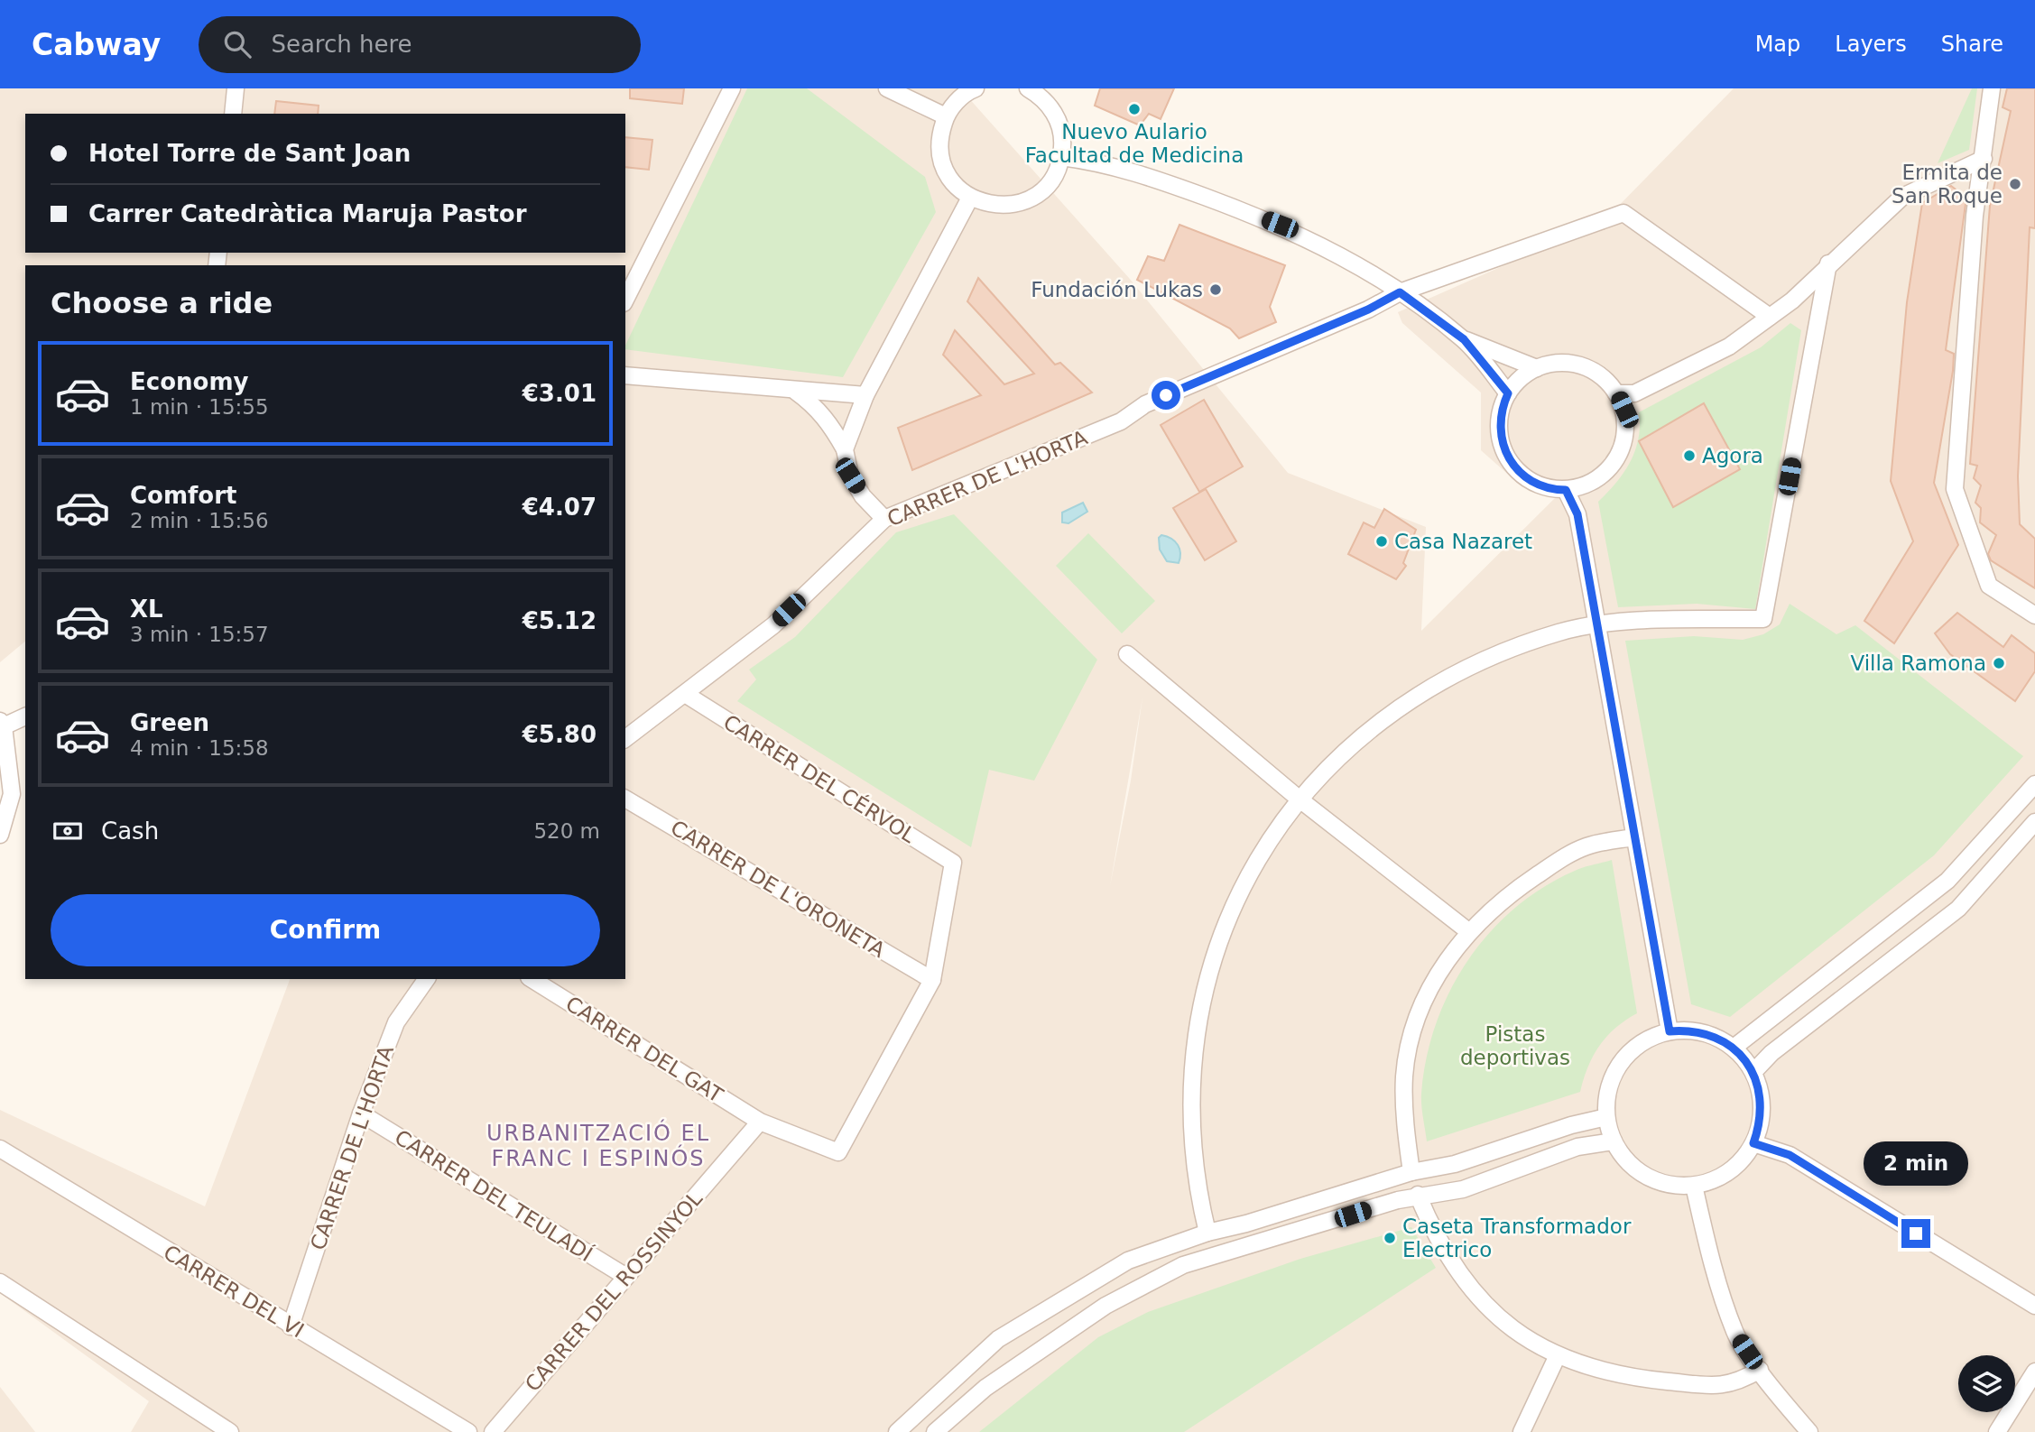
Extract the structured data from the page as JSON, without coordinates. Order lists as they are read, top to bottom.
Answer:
{
  "streets": {
    "street": [
      "CARRER DE L'HORTA",
      "CARRER DEL CÉRVOL",
      "CARRER DE L'ORONETA",
      "CARRER DEL GAT",
      "CARRER DEL TEULADÍ",
      "CARRER DEL VI",
      "CARRER DEL ROSSINYOL"
    ]
  },
  "crossings": [
    ["CARRER DE L'HORTA", "CARRER DEL CÉRVOL"],
    ["CARRER DE L'HORTA", "CARRER DEL TEULADÍ"],
    ["CARRER DE L'HORTA", "CARRER DEL VI"],
    ["CARRER DEL CÉRVOL", "CARRER DE L'ORONETA"],
    ["CARRER DEL CÉRVOL", "CARRER DEL GAT"],
    ["CARRER DE L'ORONETA", "CARRER DEL GAT"],
    ["CARRER DEL GAT", "CARRER DEL ROSSINYOL"],
    ["CARRER DEL TEULADÍ", "CARRER DEL ROSSINYOL"]
  ],
  "districts": ["URBANITZACIÓ EL FRANC I ESPINÓS"],
  "parks": ["Pistas deportivas"],
  "places": [
    "Nuevo Aulario Facultad de Medicina",
    "Ermita de San Roque",
    "Fundación Lukas",
    "Agora",
    "Casa Nazaret",
    "Villa Ramona",
    "Caseta Transformador Electrico"
  ],
  "page": {
    "header": "Cabway",
    "search": "Search here",
    "nav": ["Map", "Layers", "Share"],
    "banner": ["Hotel Torre de Sant Joan", "Carrer Catedràtica Maruja Pastor"],
    "heading": "Choose a ride",
    "list": [
      {
        "name": "Economy",
        "note": "1 min · 15:55",
        "value": "€3.01"
      },
      {
        "name": "Comfort",
        "note": "2 min · 15:56",
        "value": "€4.07"
      },
      {
        "name": "XL",
        "note": "3 min · 15:57",
        "value": "€5.12"
      },
      {
        "name": "Green",
        "note": "4 min · 15:58",
        "value": "€5.80"
      }
    ],
    "pay": ["Cash", "520 m"],
    "buttons": "Confirm",
    "bubble": "2 min"
  }
}
